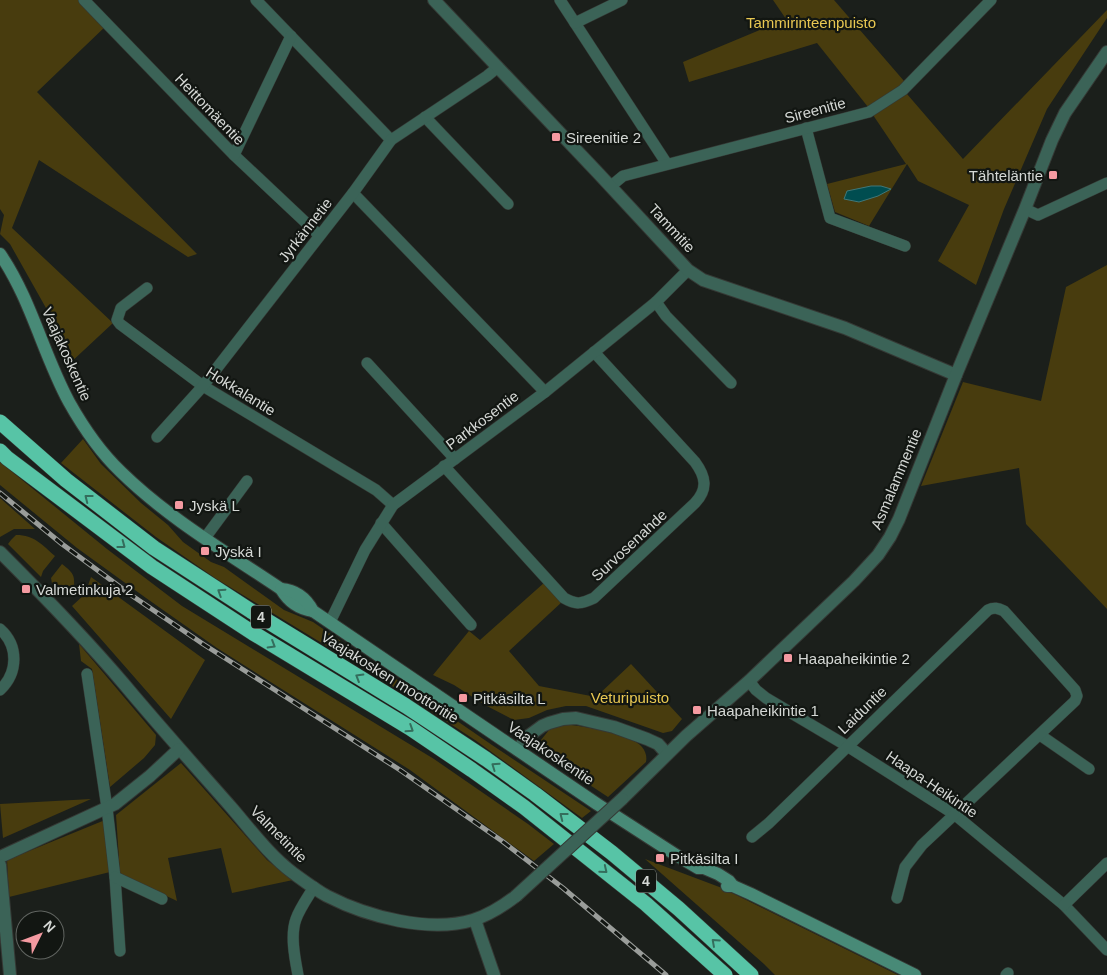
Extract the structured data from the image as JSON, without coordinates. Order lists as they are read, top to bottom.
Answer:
{
  "streets": {
    "highway": ["4", "Vaajakosken moottoritie"],
    "main road": ["Vaajakoskentie"],
    "street": [
      "Heittomäentie",
      "Sireenitie",
      "Tammitie",
      "Jyrkännetie",
      "Hokkalantie",
      "Parkkosentie",
      "Asmalammentie",
      "Survosenahde",
      "Laiduntie",
      "Haapa-Heikintie",
      "Valmetintie"
    ]
  },
  "crossings": [
    ["Heittomäentie", "Jyrkännetie"],
    ["Sireenitie", "Tammitie"],
    ["Tammitie", "Jyrkännetie"],
    ["Tammitie", "Parkkosentie"],
    ["Tammitie", "Asmalammentie"],
    ["Jyrkännetie", "Hokkalantie"],
    ["Vaajakoskentie", "Parkkosentie"],
    ["Hokkalantie", "Parkkosentie"],
    ["Parkkosentie", "Survosenahde"],
    ["Asmalammentie", "Haapa-Heikintie"],
    ["Asmalammentie", "Valmetintie"],
    ["Laiduntie", "Haapa-Heikintie"]
  ],
  "parks": ["Tammirinteenpuisto", "Veturipuisto"],
  "places": {
    "transit": [
      "Sireenitie 2",
      "Tähteläntie",
      "Jyskä L",
      "Jyskä I",
      "Valmetinkuja 2",
      "Haapaheikintie 2",
      "Pitkäsilta L",
      "Haapaheikintie 1",
      "Pitkäsilta I"
    ]
  },
  "north": "top right"
}
